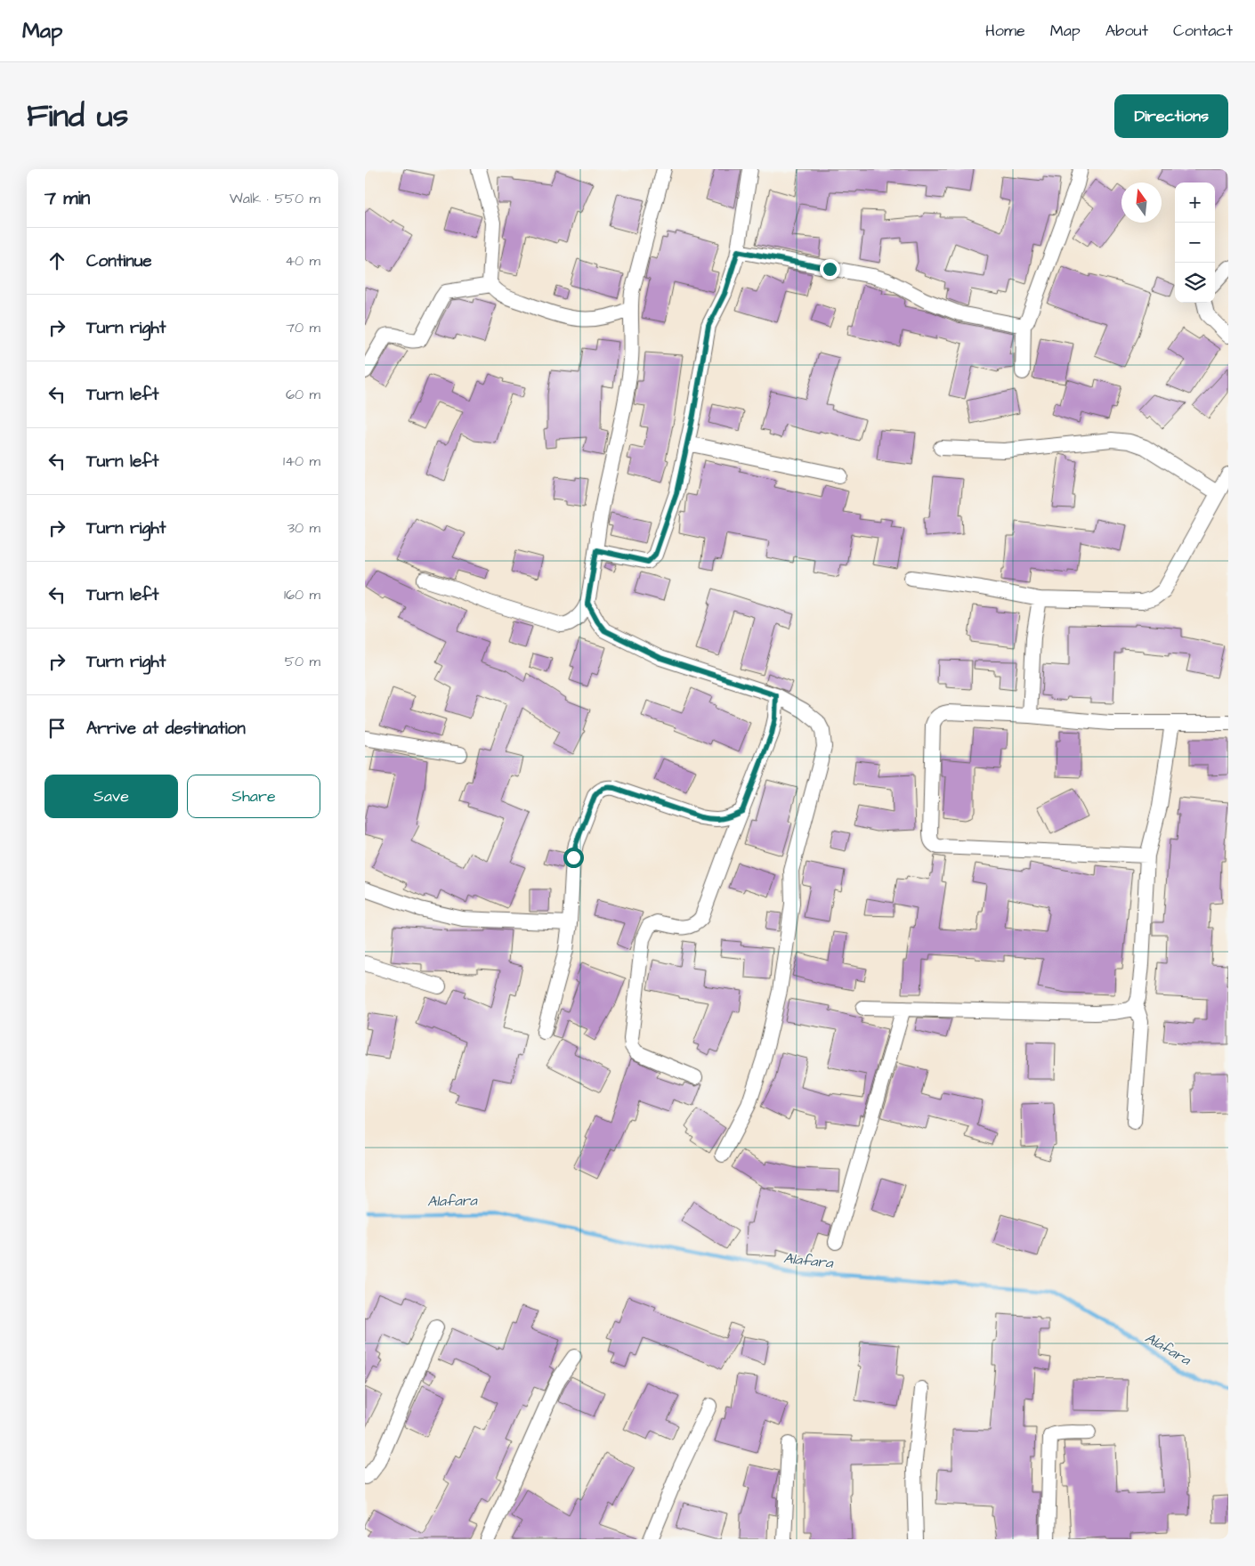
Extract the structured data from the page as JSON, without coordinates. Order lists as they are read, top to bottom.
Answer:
{
  "water": ["Alafara"],
  "north": "top",
  "page": {
    "header": "Map",
    "nav": [
      "Home",
      "Map",
      "About",
      "Contact"
    ],
    "title": "Find us",
    "buttons": [
      "Directions",
      ["Save", "Share"]
    ],
    "heading": ["7 min", "Walk · 550 m"],
    "map_buttons": ["+", "−"],
    "list": [
      ["Continue", "40 m"],
      ["Turn right", "70 m"],
      ["Turn left", "60 m"],
      ["Turn left", "140 m"],
      ["Turn right", "30 m"],
      ["Turn left", "160 m"],
      ["Turn right", "50 m"],
      "Arrive at destination"
    ]
  }
}
